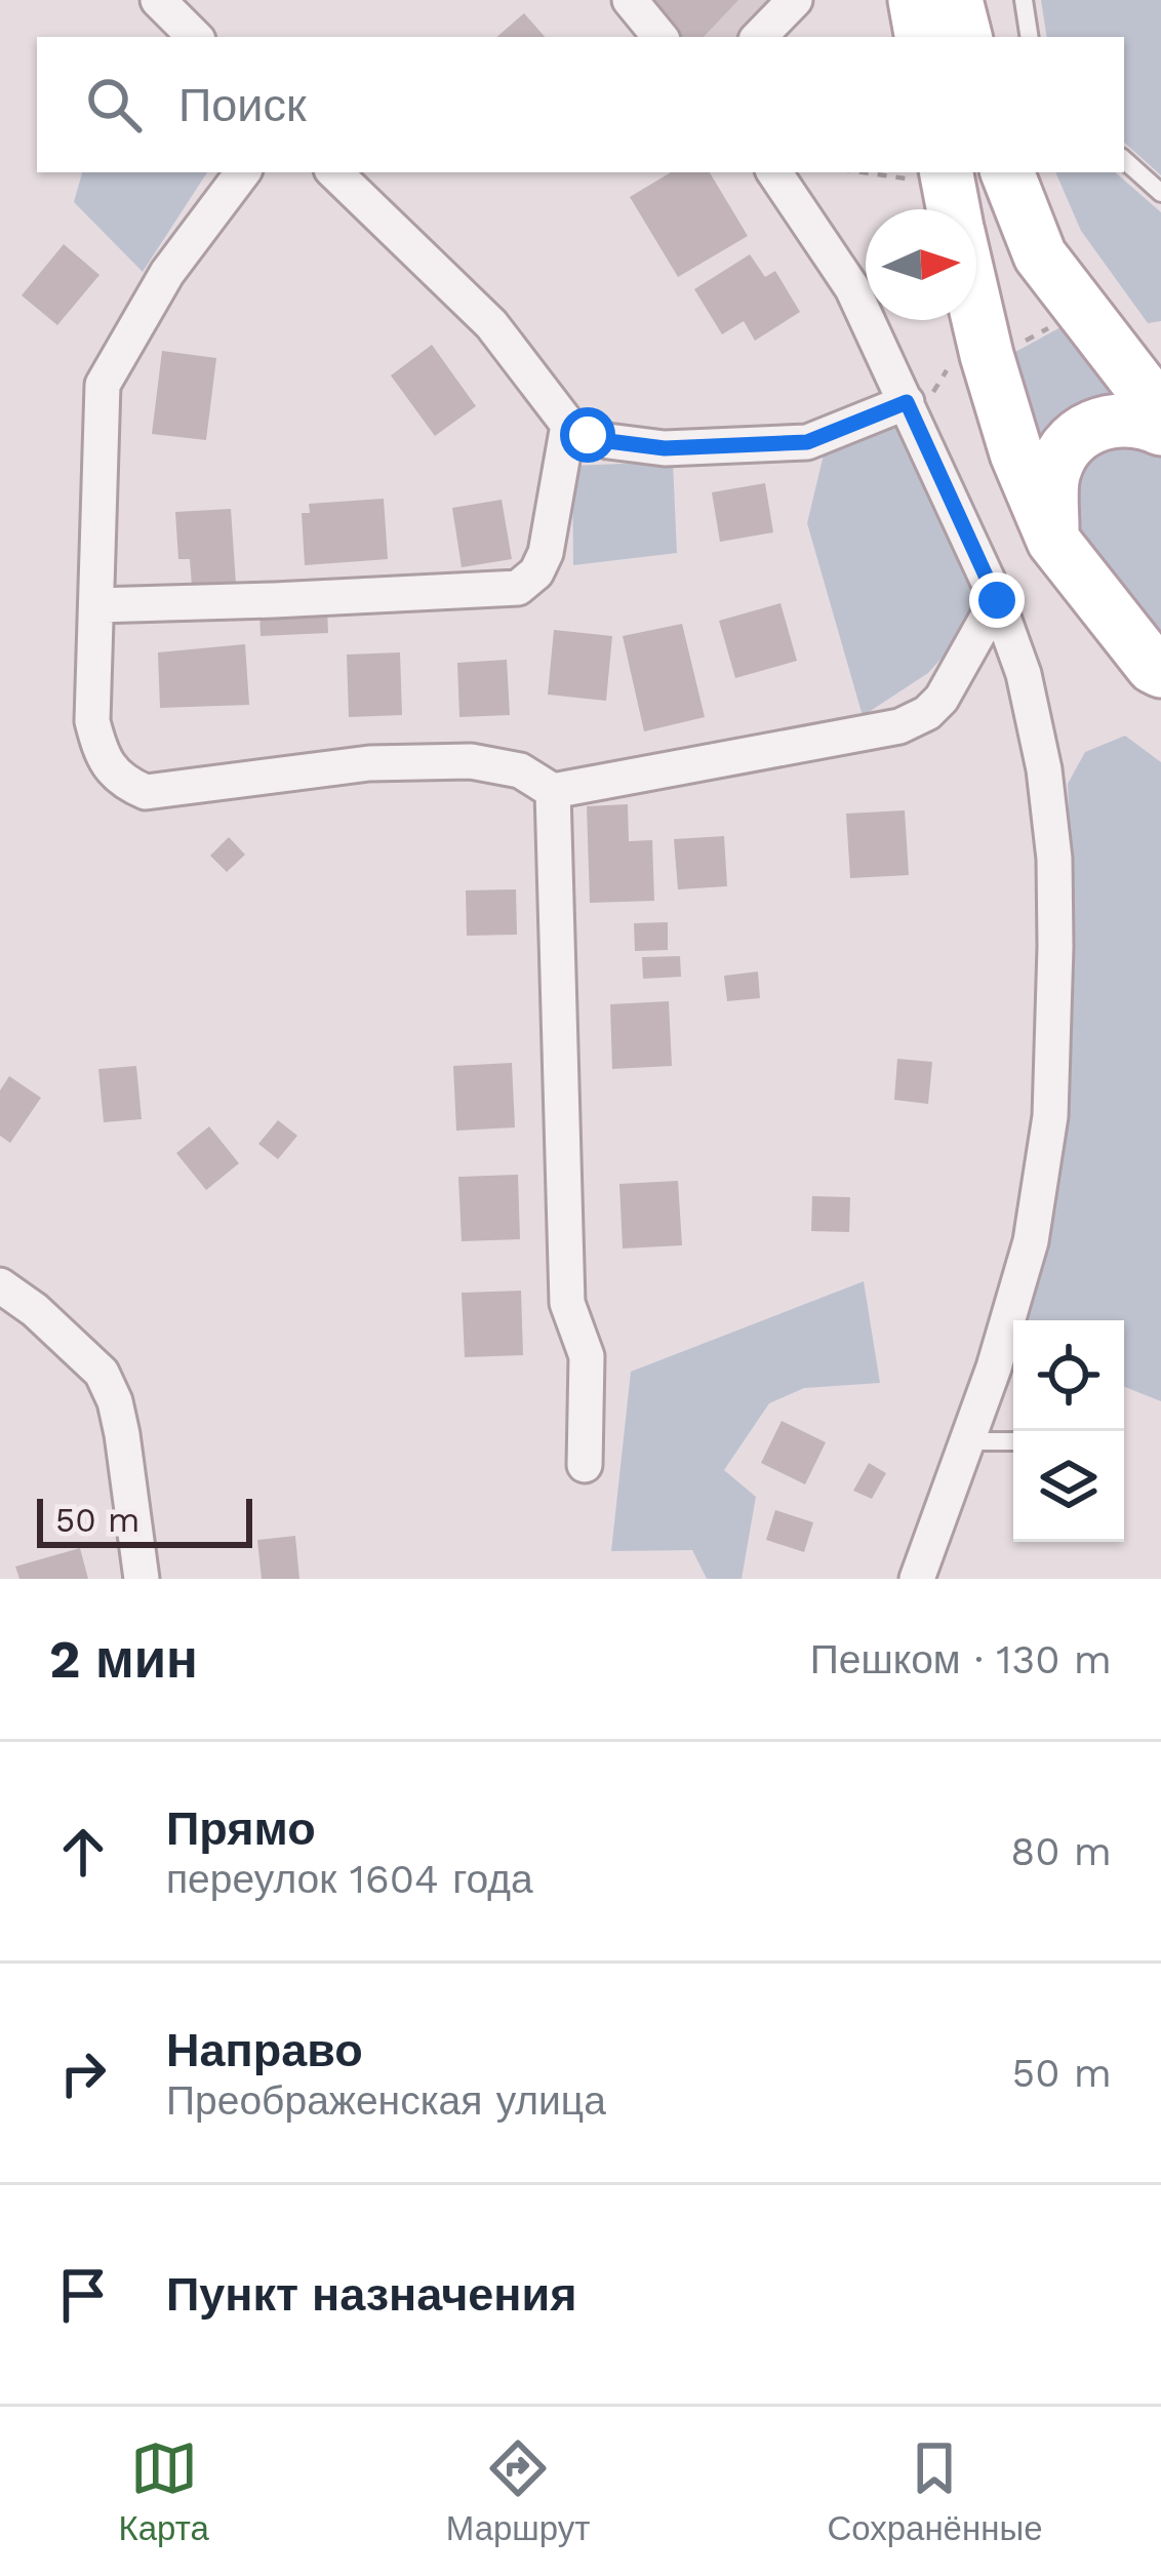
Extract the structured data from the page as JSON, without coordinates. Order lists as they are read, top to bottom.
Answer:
{
  "scale_bar": "50 m",
  "north": "right",
  "page": {
    "search": "Поиск",
    "scale": "50 m",
    "heading": ["2 мин", "Пешком · 130 m"],
    "list": [
      ["Прямо", "переулок 1604 года", "80 m"],
      ["Направо", "Преображенская улица", "50 m"],
      "Пункт назначения"
    ],
    "nav": ["Карта", "Маршрут", "Сохранённые"]
  }
}
